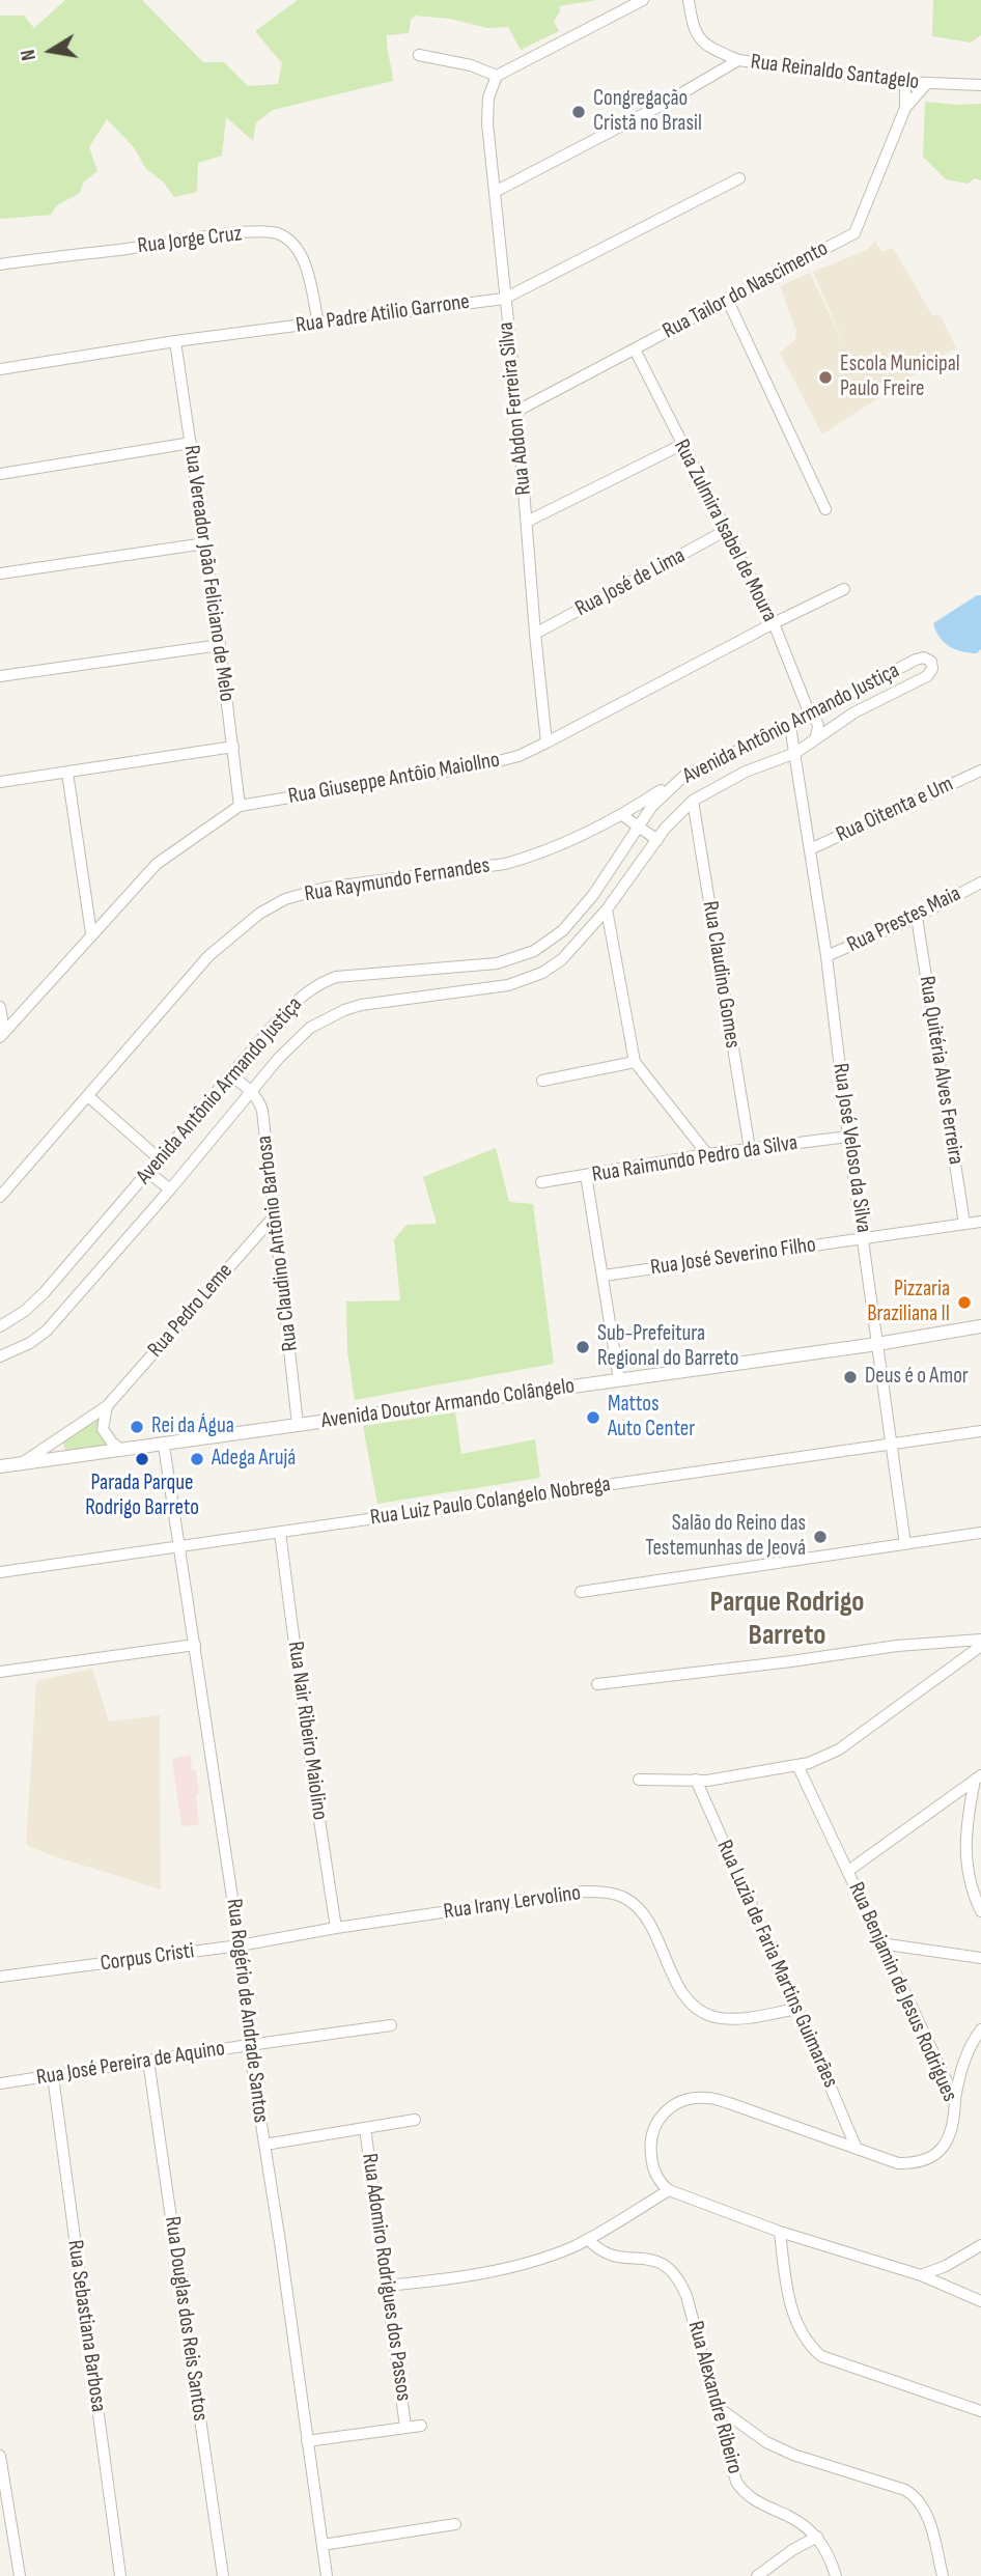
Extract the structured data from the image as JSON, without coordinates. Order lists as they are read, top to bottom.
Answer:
{
  "streets": {
    "street": [
      "Rua Reinaldo Santagelo",
      "Rua Jorge Cruz",
      "Rua Tailor do Nascimento",
      "Rua Padre Atilio Garrone",
      "Rua Abdon Ferreira Silva",
      "Rua Zulmira Isabel de Moura",
      "Rua Vereador João Feliciano de Melo",
      "Rua José de Lima",
      "Avenida Antônio Armando Justiça",
      "Rua Giuseppe Antôio Maiollno",
      "Rua Oitenta e Um",
      "Rua Raymundo Fernandes",
      "Rua Prestes Maia",
      "Rua Claudino Gomes",
      "Rua Quitéria Alves Ferreira",
      "Rua José Veloso da Silva",
      "Rua Raimundo Pedro da Silva",
      "Rua Claudino Antônio Barbosa",
      "Rua José Severino Filho",
      "Rua Pedro Leme",
      "Avenida Doutor Armando Colângelo",
      "Rua Luiz Paulo Colangelo Nobrega",
      "Rua Nair Ribeiro Maiolino",
      "Rua Irany Lervolino",
      "Corpus Cristi",
      "Rua Luzia de Faria Martins Guimarães",
      "Rua Benjamin de Jesus Rodrigues",
      "Rua Rogério de Andrade Santos",
      "Rua José Pereira de Aquino",
      "Rua Adomiro Rodrigues dos Passos",
      "Rua Douglas dos Reis Santos",
      "Rua Sebastiana Barbosa",
      "Rua Alexandre Ribeiro"
    ]
  },
  "crossings": [
    ["Rua Reinaldo Santagelo", "Rua Tailor do Nascimento"],
    ["Rua Jorge Cruz", "Rua Padre Atilio Garrone"],
    ["Rua Tailor do Nascimento", "Rua Abdon Ferreira Silva"],
    ["Rua Tailor do Nascimento", "Rua Zulmira Isabel de Moura"],
    ["Rua Padre Atilio Garrone", "Rua Abdon Ferreira Silva"],
    ["Rua Padre Atilio Garrone", "Rua Vereador João Feliciano de Melo"],
    ["Rua Abdon Ferreira Silva", "Rua José de Lima"],
    ["Rua Abdon Ferreira Silva", "Rua Giuseppe Antôio Maiollno"],
    ["Rua Zulmira Isabel de Moura", "Rua José de Lima"],
    ["Rua Zulmira Isabel de Moura", "Avenida Antônio Armando Justiça"],
    ["Rua Zulmira Isabel de Moura", "Rua Giuseppe Antôio Maiollno"],
    ["Rua Vereador João Feliciano de Melo", "Rua Giuseppe Antôio Maiollno"],
    ["Avenida Antônio Armando Justiça", "Rua Raymundo Fernandes"],
    ["Avenida Antônio Armando Justiça", "Rua Claudino Gomes"],
    ["Avenida Antônio Armando Justiça", "Rua José Veloso da Silva"],
    ["Avenida Antônio Armando Justiça", "Rua Claudino Antônio Barbosa"],
    ["Rua Oitenta e Um", "Rua José Veloso da Silva"],
    ["Rua Prestes Maia", "Rua Quitéria Alves Ferreira"],
    ["Rua Prestes Maia", "Rua José Veloso da Silva"],
    ["Rua Claudino Gomes", "Rua Raimundo Pedro da Silva"],
    ["Rua Quitéria Alves Ferreira", "Rua José Severino Filho"],
    ["Rua José Veloso da Silva", "Rua Raimundo Pedro da Silva"],
    ["Rua José Veloso da Silva", "Rua José Severino Filho"],
    ["Rua José Veloso da Silva", "Avenida Doutor Armando Colângelo"],
    ["Rua José Veloso da Silva", "Rua Luiz Paulo Colangelo Nobrega"],
    ["Rua Claudino Antônio Barbosa", "Rua Pedro Leme"],
    ["Rua Claudino Antônio Barbosa", "Avenida Doutor Armando Colângelo"],
    ["Rua Pedro Leme", "Avenida Doutor Armando Colângelo"],
    ["Avenida Doutor Armando Colângelo", "Rua Rogério de Andrade Santos"],
    ["Rua Luiz Paulo Colangelo Nobrega", "Rua Nair Ribeiro Maiolino"],
    ["Rua Luiz Paulo Colangelo Nobrega", "Rua Rogério de Andrade Santos"],
    ["Rua Nair Ribeiro Maiolino", "Rua Irany Lervolino"],
    ["Rua Nair Ribeiro Maiolino", "Corpus Cristi"],
    ["Rua Irany Lervolino", "Corpus Cristi"],
    ["Rua Irany Lervolino", "Rua Luzia de Faria Martins Guimarães"],
    ["Corpus Cristi", "Rua Rogério de Andrade Santos"],
    ["Rua Luzia de Faria Martins Guimarães", "Rua Benjamin de Jesus Rodrigues"],
    ["Rua Rogério de Andrade Santos", "Rua José Pereira de Aquino"],
    ["Rua José Pereira de Aquino", "Rua Douglas dos Reis Santos"],
    ["Rua José Pereira de Aquino", "Rua Sebastiana Barbosa"]
  ],
  "districts": ["Parque Rodrigo Barreto"],
  "places": [
    "Congregação Cristã no Brasil",
    "Escola Municipal Paulo Freire",
    "Pizzaria Braziliana II",
    "Sub-Prefeitura Regional do Barreto",
    "Deus é o Amor",
    "Mattos Auto Center",
    "Rei da Água",
    "Parada Parque Rodrigo Barreto",
    "Adega Arujá",
    "Salão do Reino das Testemunhas de Jeová"
  ],
  "north": "left"
}
